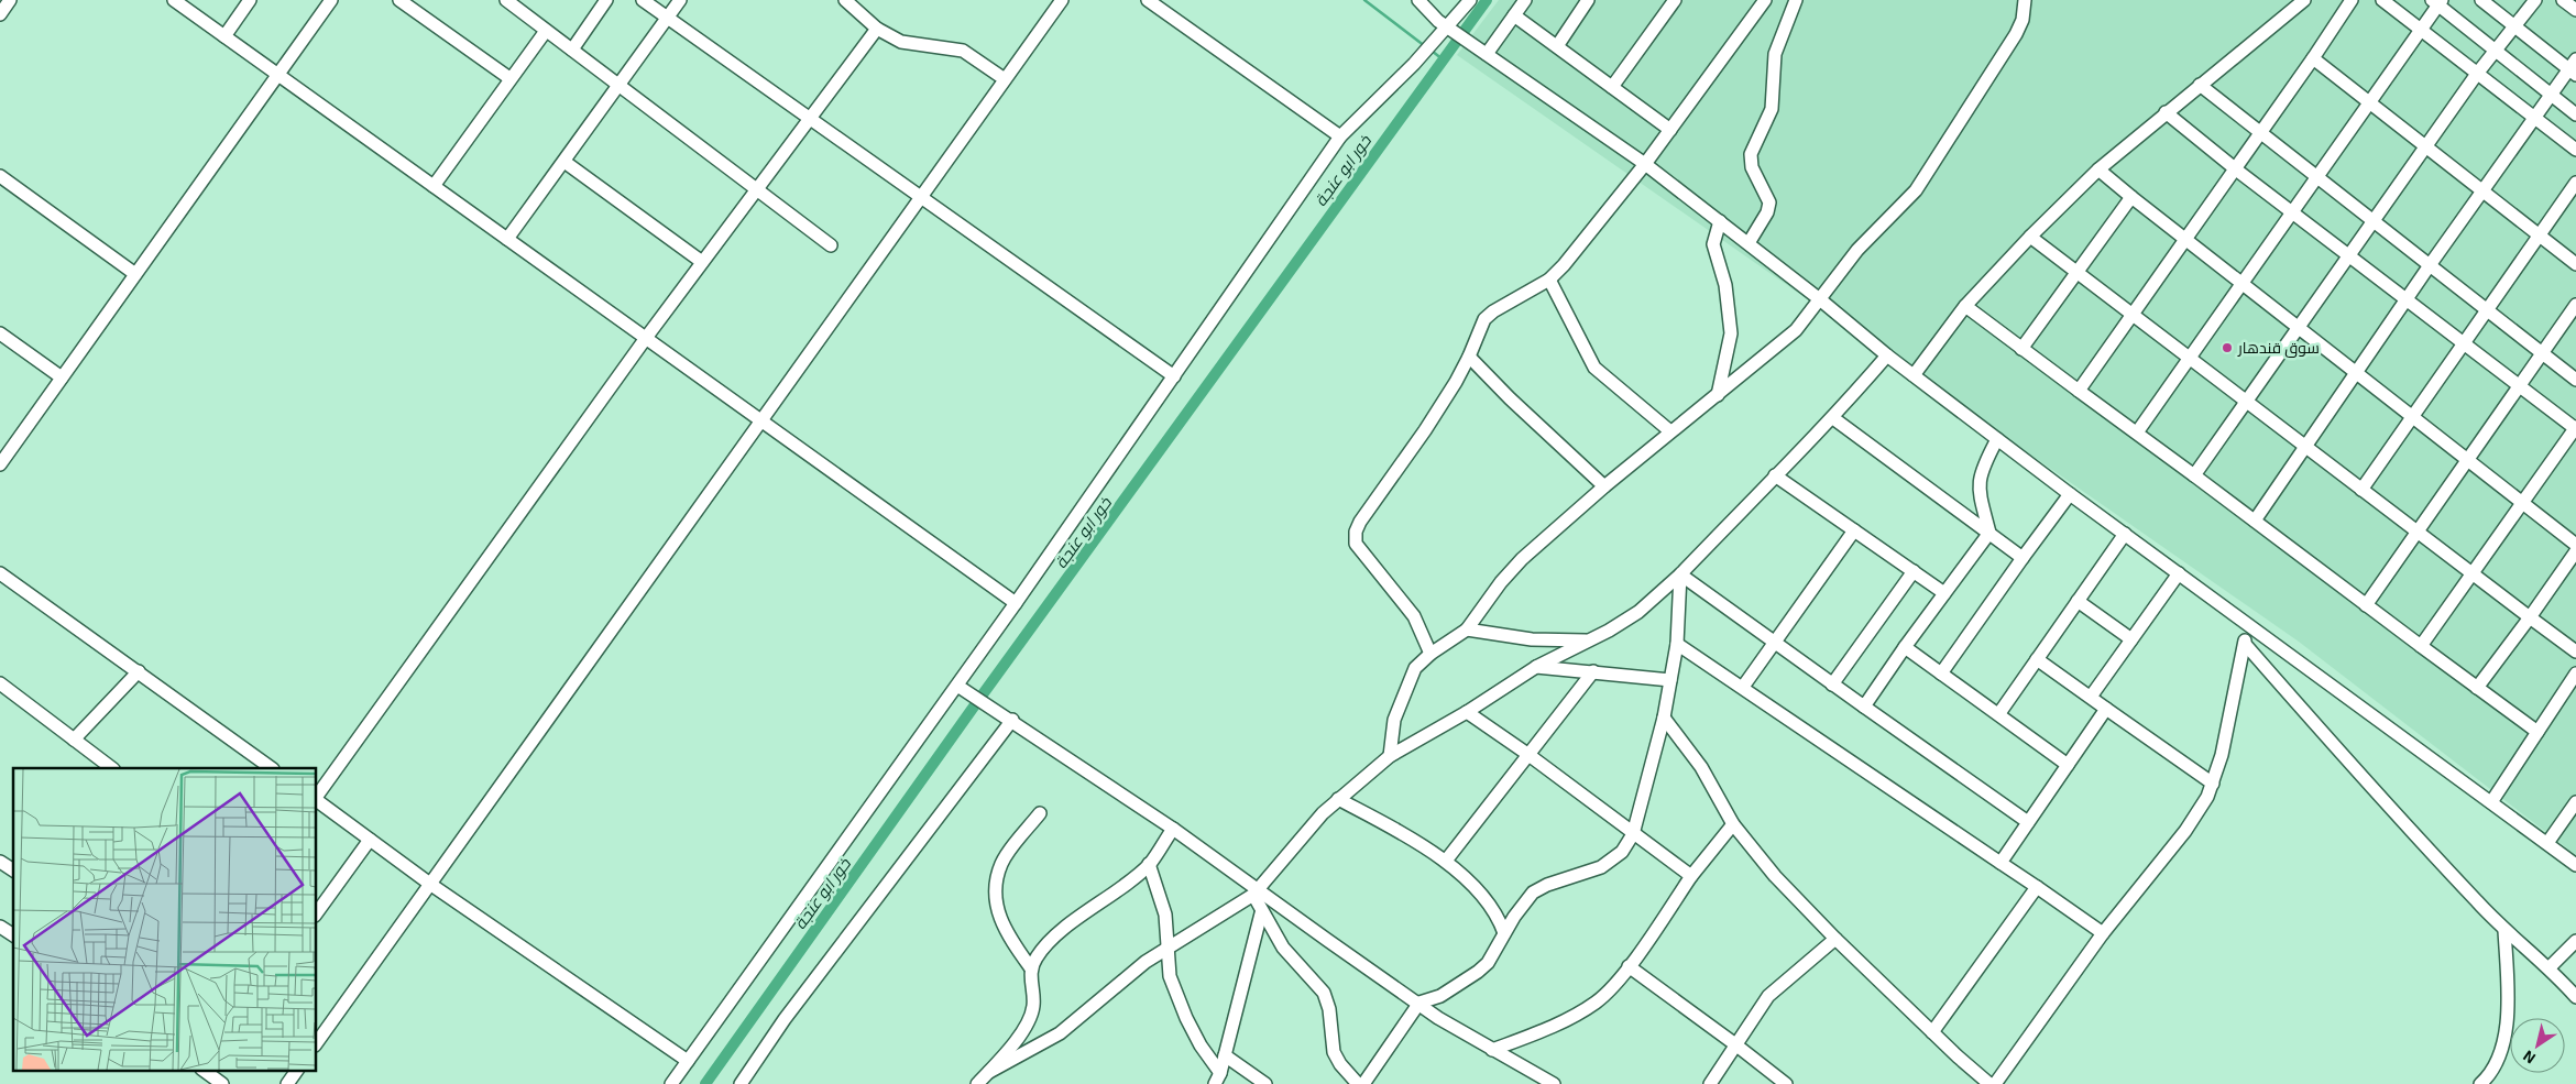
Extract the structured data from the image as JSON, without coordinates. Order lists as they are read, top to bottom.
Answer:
{
  "water": ["خور ابو عنجة"],
  "places": ["سوق قندهار"],
  "north": "bottom left"
}
